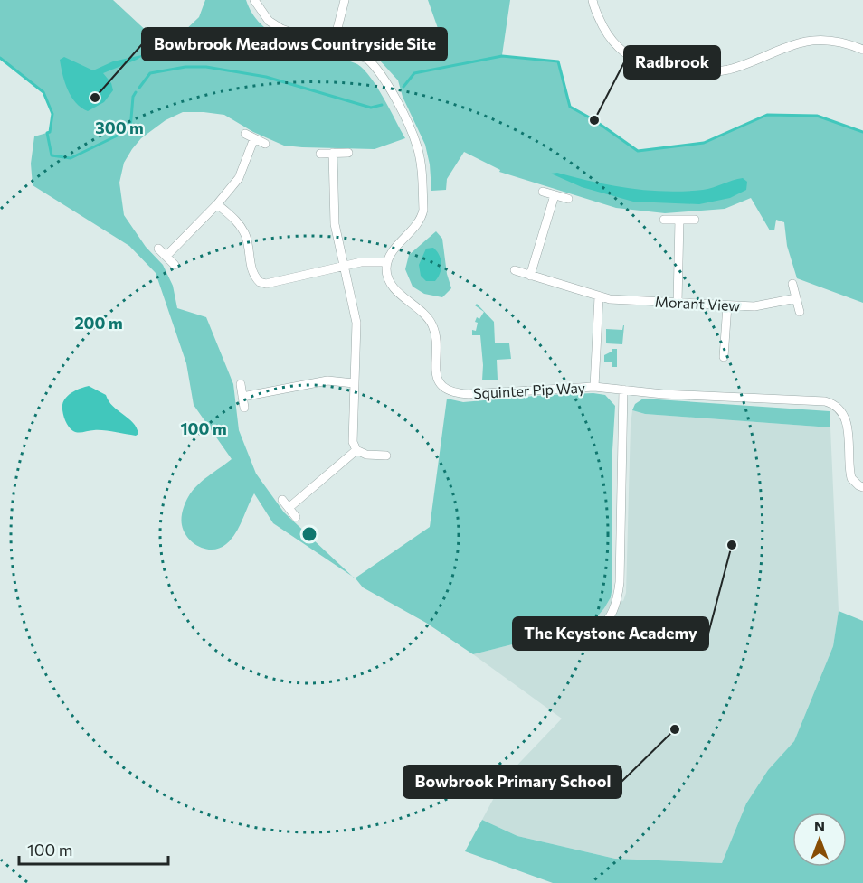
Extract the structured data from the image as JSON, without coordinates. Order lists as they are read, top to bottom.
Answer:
{
  "streets": {
    "street": ["Morant View", "Squinter Pip Way"]
  },
  "places": [
    "Bowbrook Meadows Countryside Site",
    "Radbrook",
    "The Keystone Academy",
    "Bowbrook Primary School"
  ],
  "scale_bar": "100 m",
  "north": "top",
  "rings": ["300 m", "200 m", "100 m"]
}
